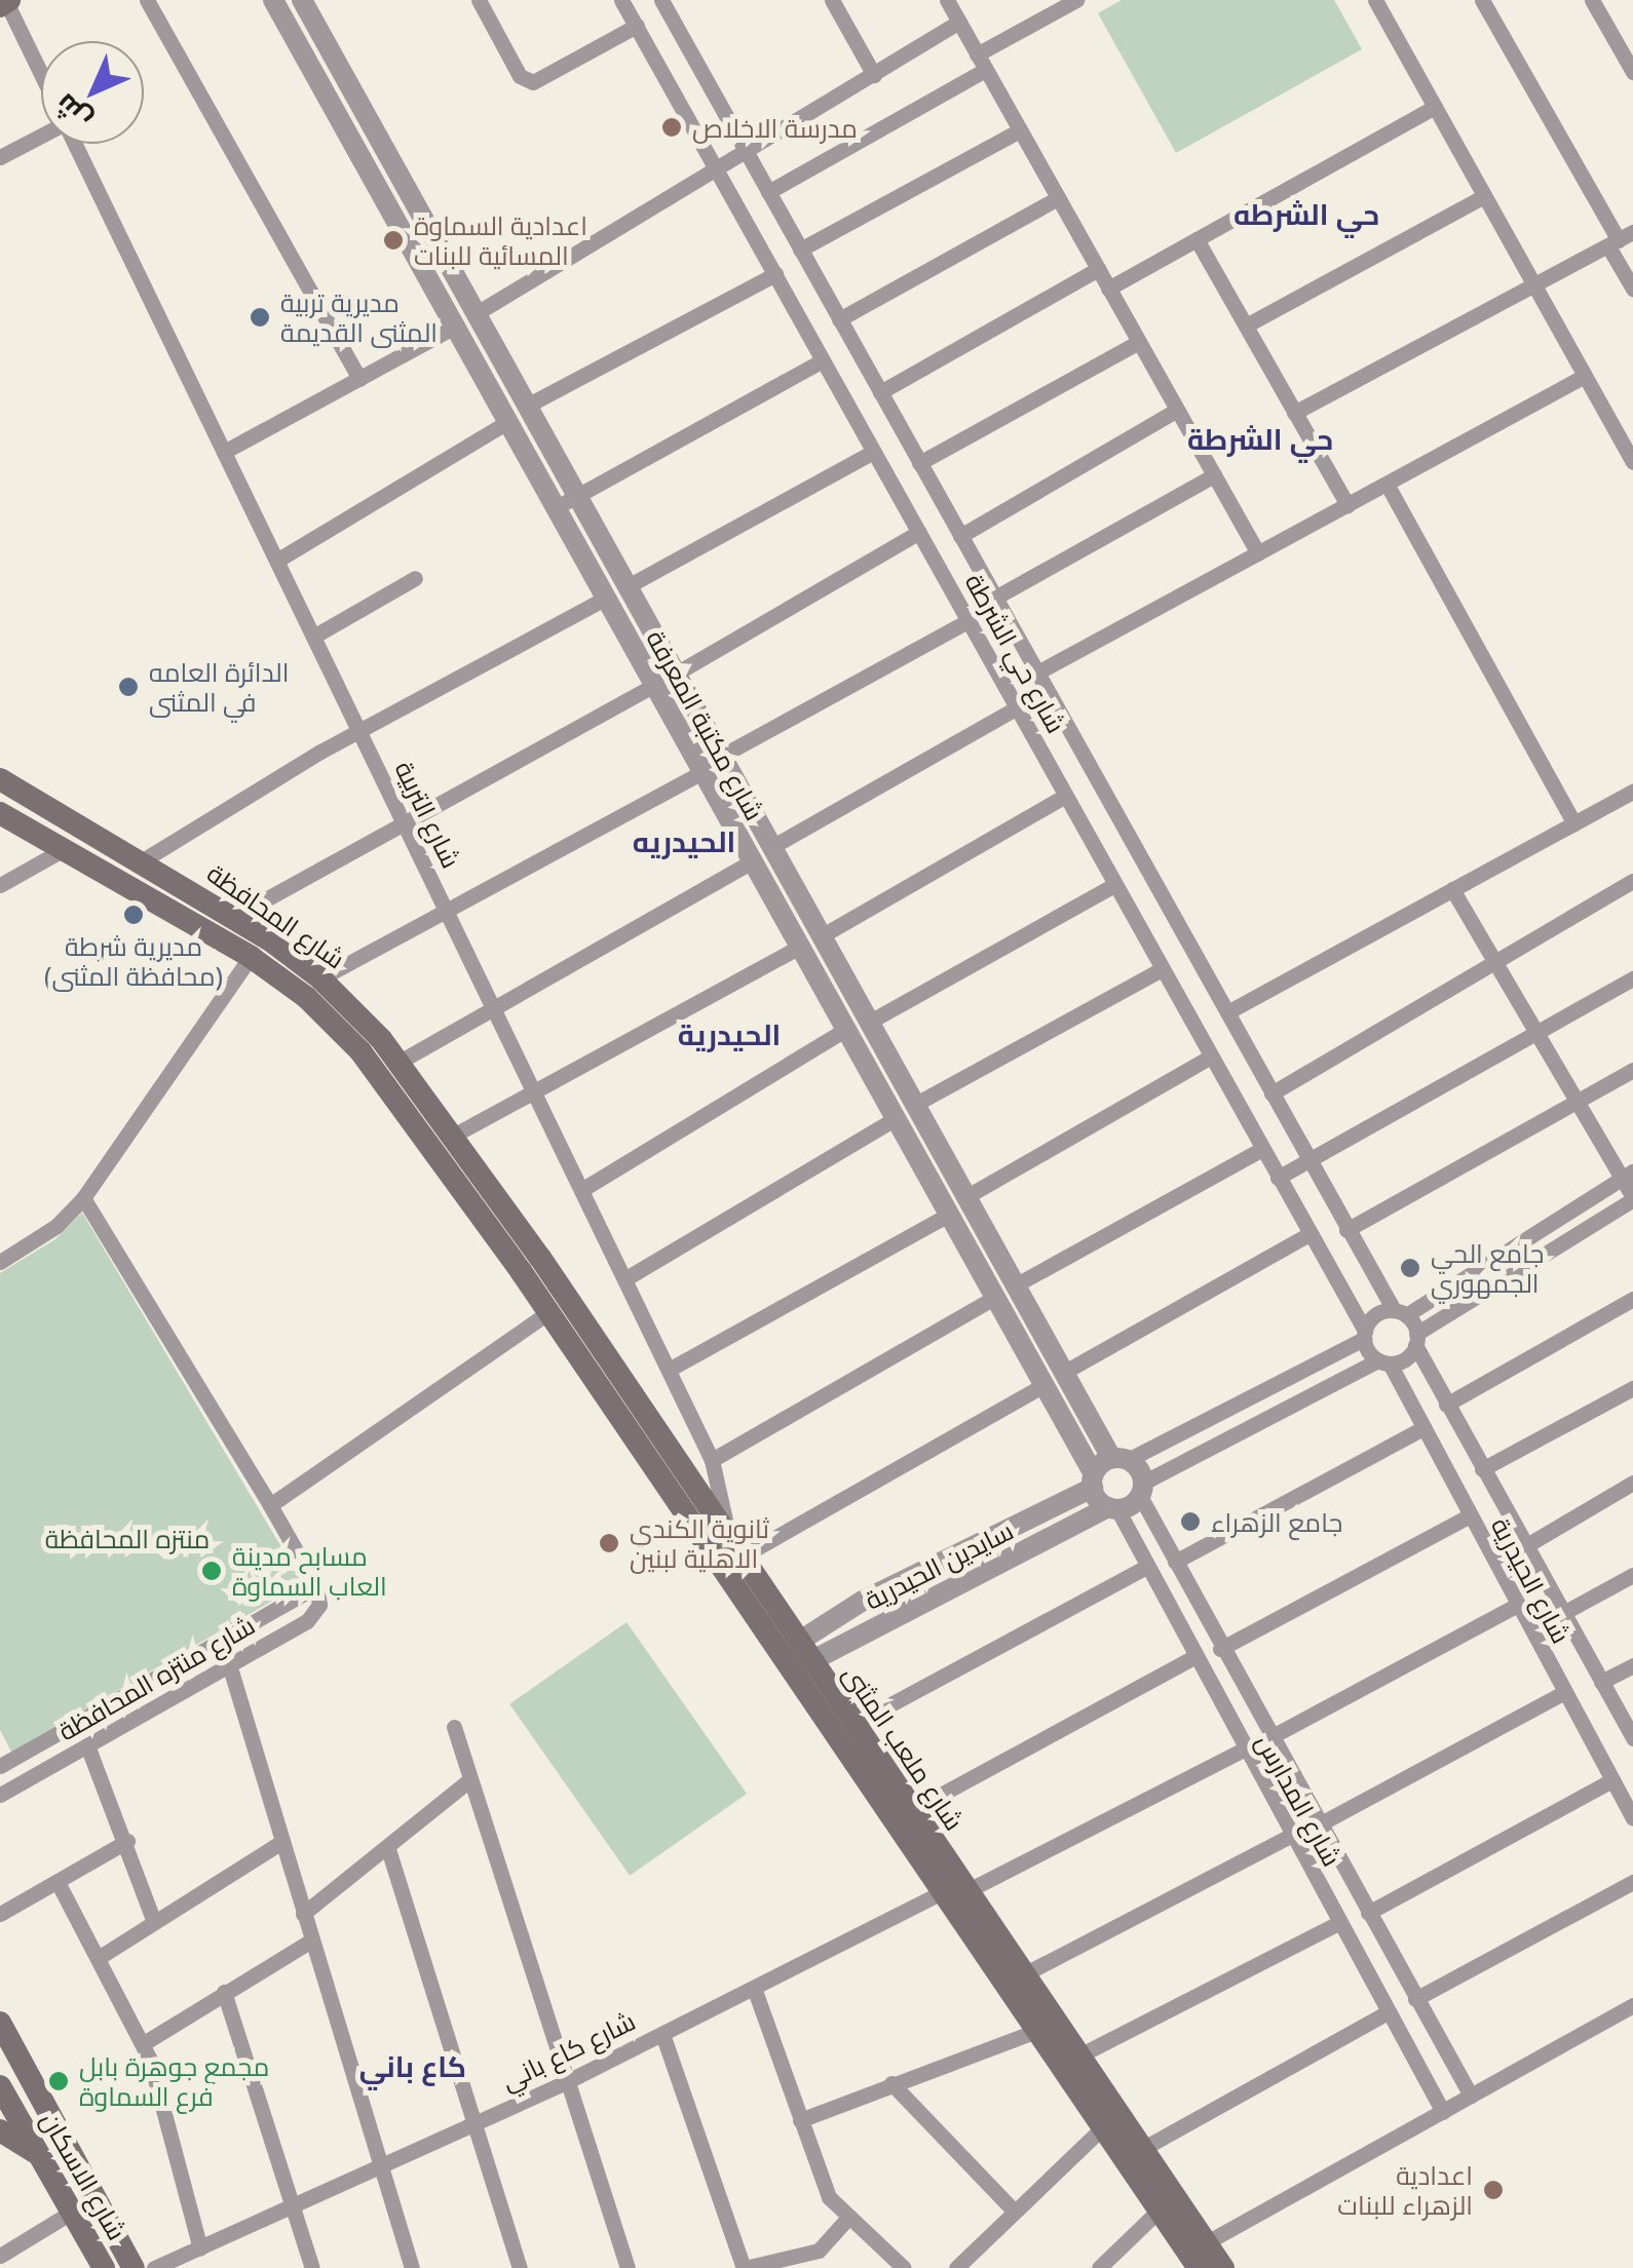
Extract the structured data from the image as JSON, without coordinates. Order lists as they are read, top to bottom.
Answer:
{
  "streets": {
    "main road": ["شارع المحافظة", "شارع ملعب المثنى", "شارع الاسكان"],
    "street": [
      "شارع حي الشرطة",
      "شارع مكتبة المعرفة",
      "شارع التربية",
      "سايدين الحيدرية",
      "شارع الحيدرية",
      "شارع منتزه المحافظة",
      "شارع المدارس",
      "شارع كاع باني"
    ]
  },
  "crossings": [
    ["شارع حي الشرطة", "شارع الحيدرية"],
    ["شارع مكتبة المعرفة", "سايدين الحيدرية"],
    ["شارع مكتبة المعرفة", "شارع المدارس"],
    ["شارع التربية", "شارع ملعب المثنى"],
    ["شارع المحافظة", "شارع ملعب المثنى"],
    ["سايدين الحيدرية", "شارع ملعب المثنى"],
    ["سايدين الحيدرية", "شارع المدارس"],
    ["شارع ملعب المثنى", "شارع كاع باني"]
  ],
  "districts": [
    "حي الشرطه",
    "حي الشرطة",
    "الحيدريه",
    "الحيدرية",
    "كاع باني"
  ],
  "parks": ["منتزه المحافظة"],
  "places": [
    "مدرسة الاخلاص",
    "اعدادية السماوة المسائية للبنات",
    "مديرية تربية المثنى القديمة",
    "الدائرة العامه في المثنى",
    "مديرية شرطة (محافظة المثنى)",
    "جامع الحي الجمهوري",
    "جامع الزهراء",
    "ثانوية الكندي الاهلية لبنين",
    "مسابح مدينة العاب السماوة",
    "مجمع جوهرة بابل فرع السماوة",
    "اعدادية الزهراء للبنات"
  ],
  "north": "bottom left"
}
